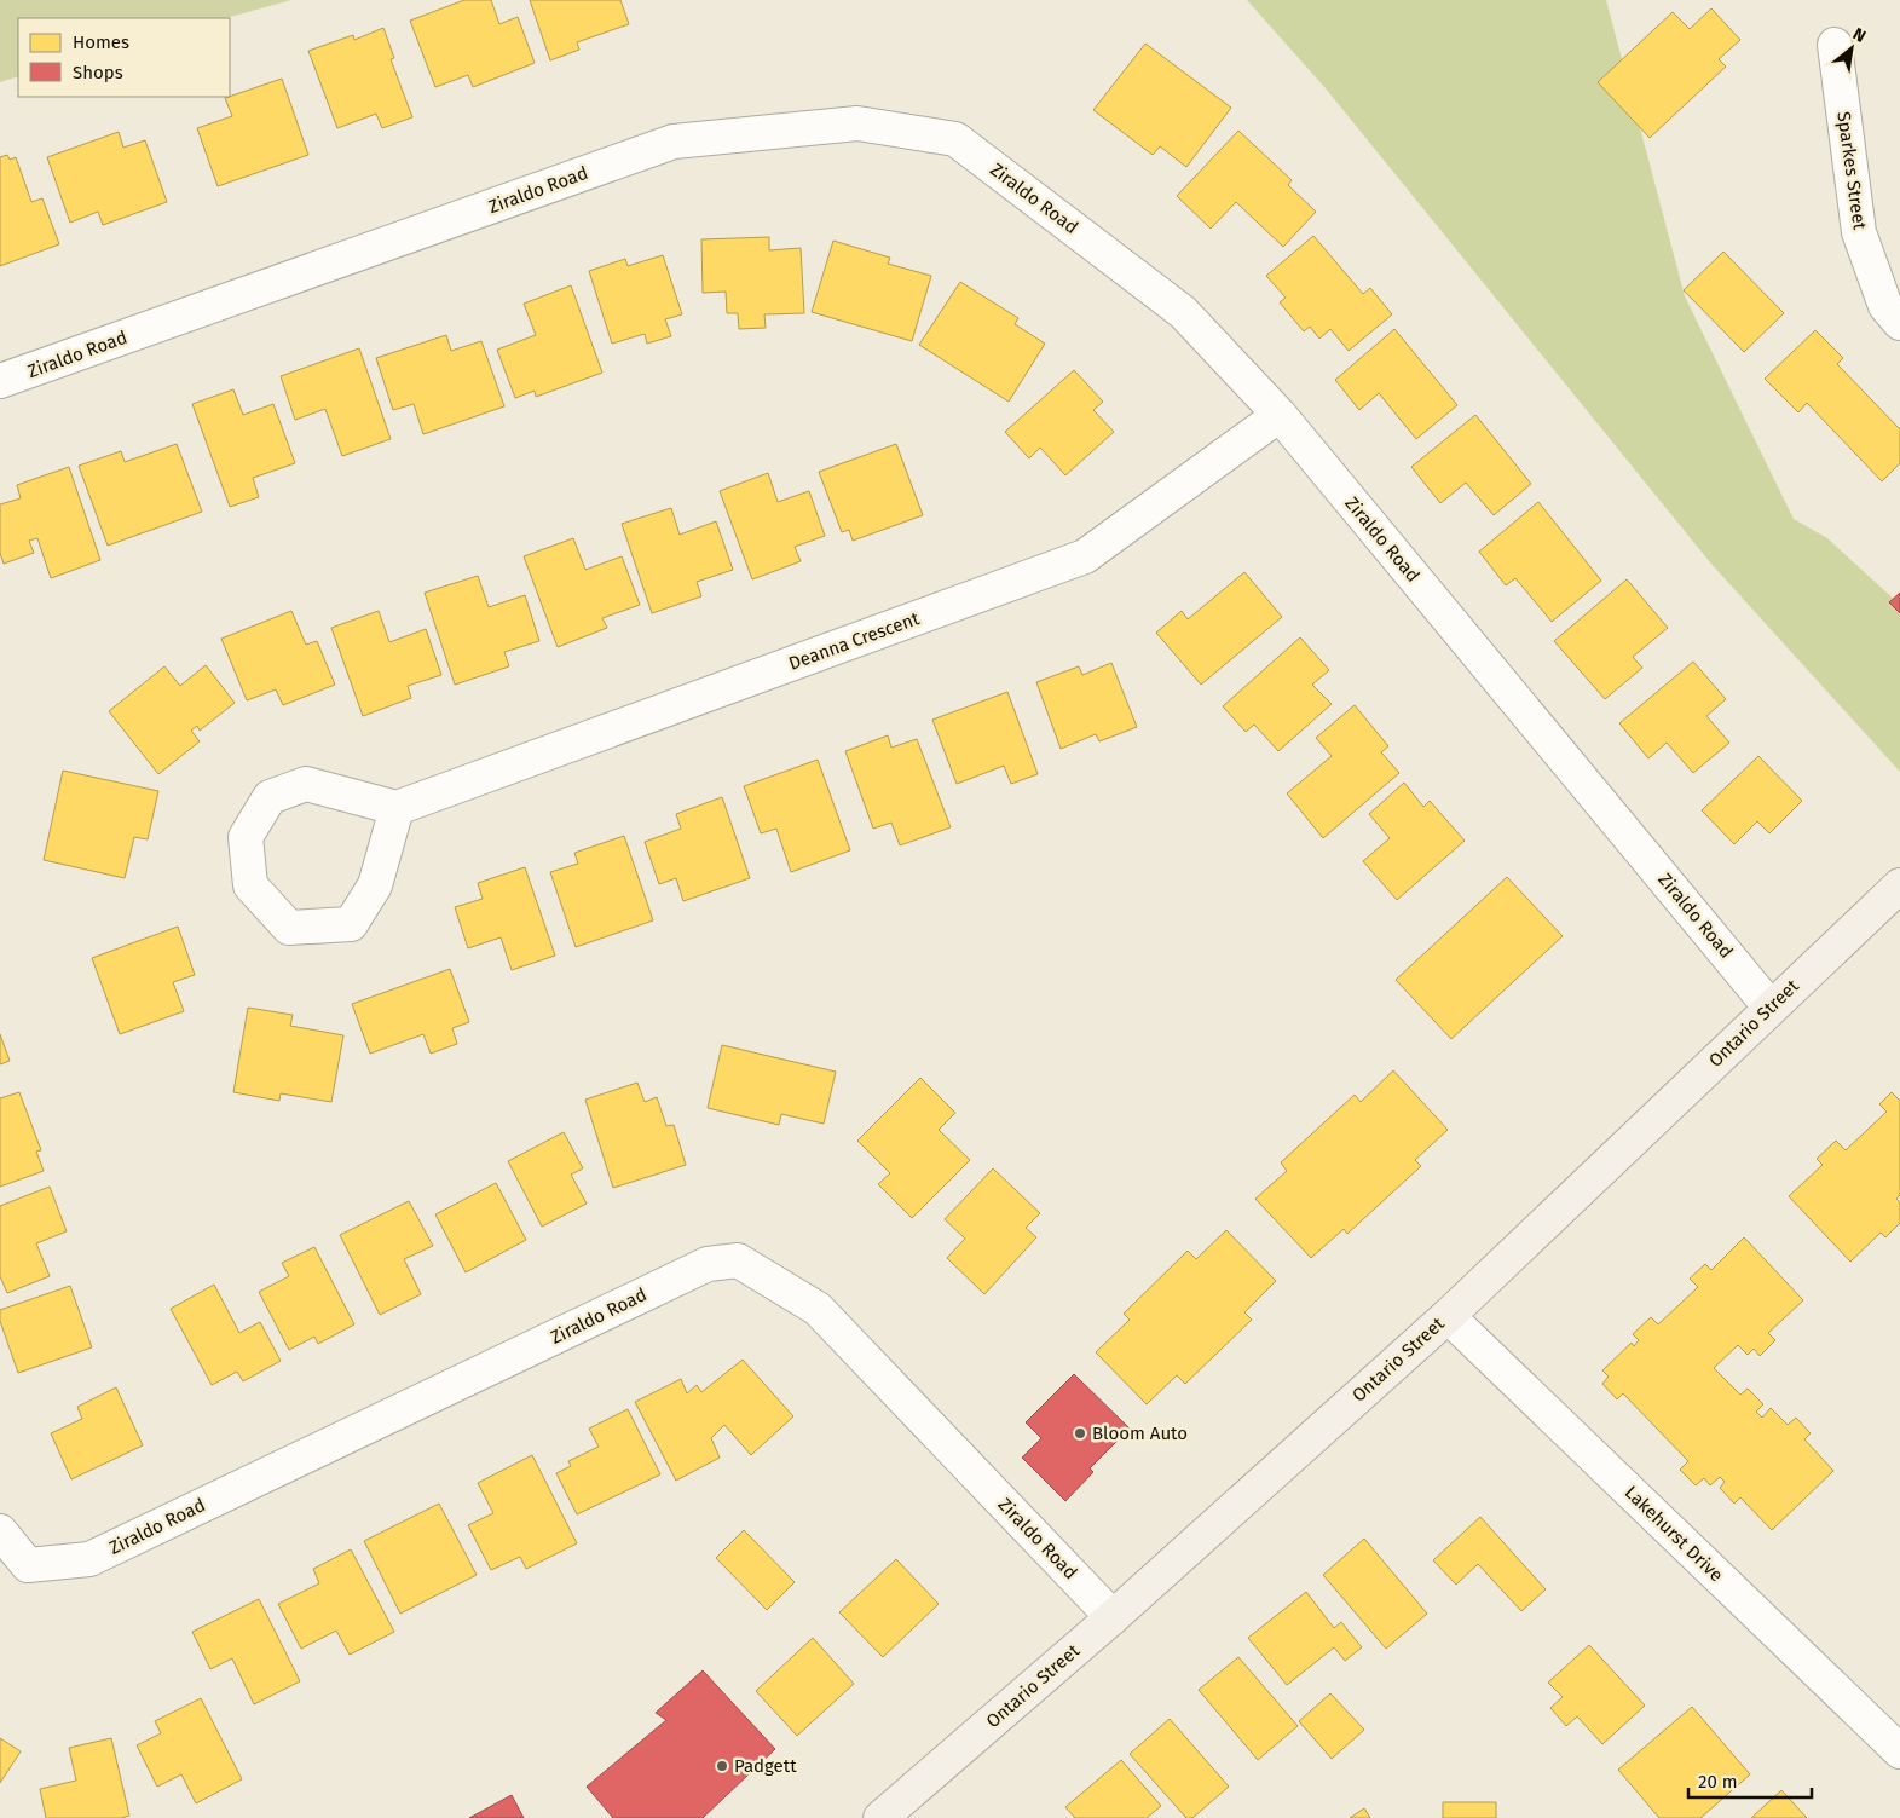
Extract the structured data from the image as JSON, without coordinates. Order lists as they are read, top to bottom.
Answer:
{
  "streets": {
    "main road": ["Ontario Street"],
    "street": [
      "Sparkes Street",
      "Ziraldo Road",
      "Deanna Crescent",
      "Lakehurst Drive"
    ]
  },
  "crossings": [
    ["Ziraldo Road", "Deanna Crescent"],
    ["Ziraldo Road", "Ontario Street"],
    ["Ontario Street", "Lakehurst Drive"]
  ],
  "places": ["Bloom Auto", "Padgett"],
  "legend": ["Homes", "Shops"],
  "scale_bar": "20 m",
  "north": "top right"
}
